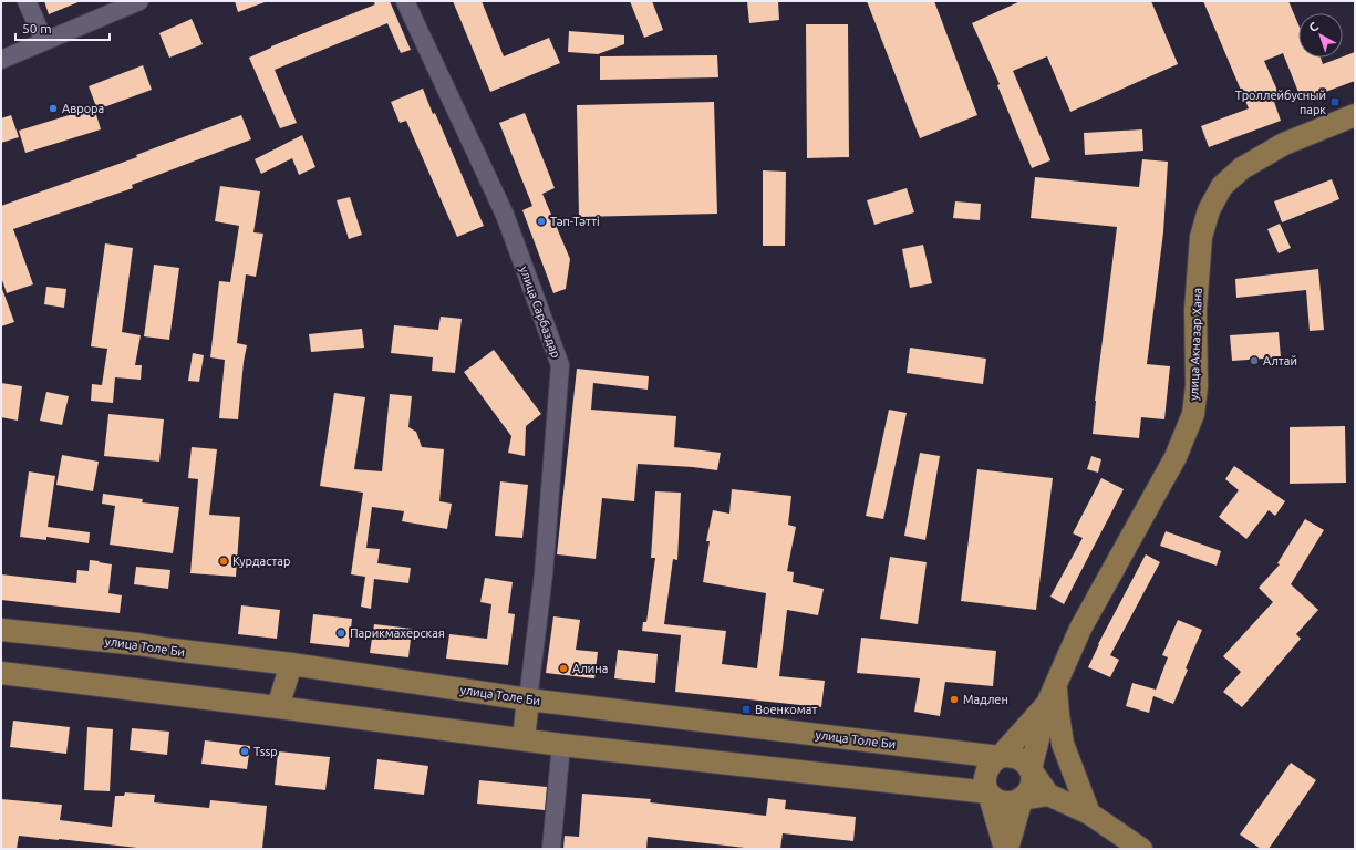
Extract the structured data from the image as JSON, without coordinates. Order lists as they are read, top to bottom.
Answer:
{
  "streets": {
    "main road": ["улица Акназар Хана", "улица Толе Би"],
    "street": ["улица Сарбаздар"]
  },
  "crossings": [
    ["улица Сарбаздар", "улица Толе Би"],
    ["улица Акназар Хана", "улица Толе Би"]
  ],
  "places": {
    "transit": ["Троллейбусный парк", "Военкомат"],
    "other": [
      "Аврора",
      "Тәп-Тәтті",
      "Алтай",
      "Курдастар",
      "Парикмахерская",
      "Алина",
      "Мадлен",
      "Tssp"
    ]
  },
  "scale_bar": "50 m",
  "north": "top left"
}
